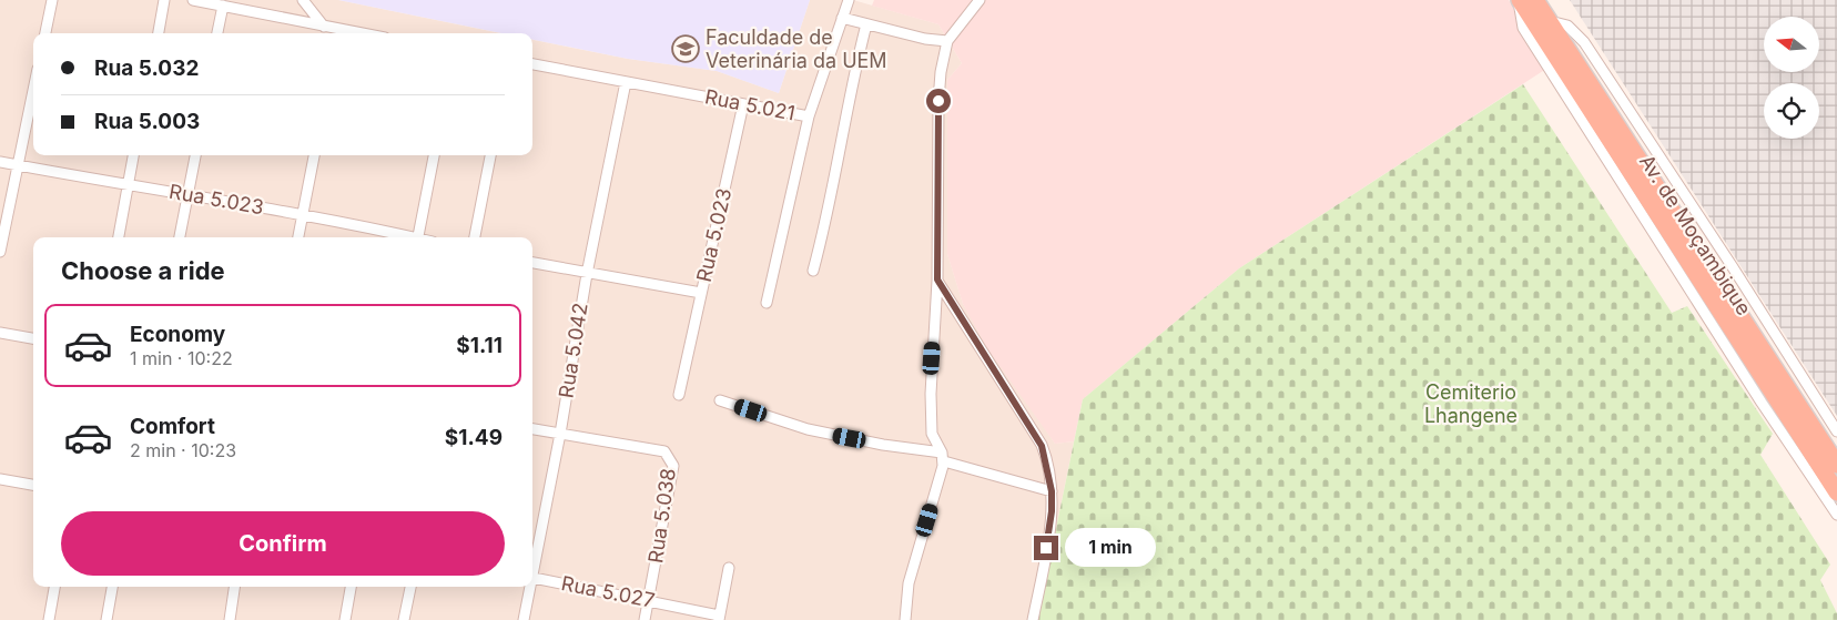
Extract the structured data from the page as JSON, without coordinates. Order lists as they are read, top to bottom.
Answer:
{
  "streets": {
    "highway": ["Av. de Moçambique"],
    "street": [
      "Rua 5.021",
      "Rua 5.023",
      "Rua 5.042",
      "Rua 5.038",
      "Rua 5.027"
    ]
  },
  "crossings": [
    ["Rua 5.021", "Rua 5.023"],
    ["Rua 5.021", "Rua 5.042"],
    ["Rua 5.023", "Rua 5.042"],
    ["Rua 5.042", "Rua 5.038"],
    ["Rua 5.038", "Rua 5.027"]
  ],
  "parks": ["Cemiterio Lhangene"],
  "places": {
    "school or university": ["Faculdade de Veterinária da UEM"]
  },
  "north": "left",
  "page": {
    "banner": ["Rua 5.032", "Rua 5.003"],
    "heading": "Choose a ride",
    "list": [
      {
        "name": "Economy",
        "note": "1 min · 10:22",
        "value": "$1.11"
      },
      {
        "name": "Comfort",
        "note": "2 min · 10:23",
        "value": "$1.49"
      }
    ],
    "buttons": "Confirm",
    "bubble": "1 min"
  }
}
